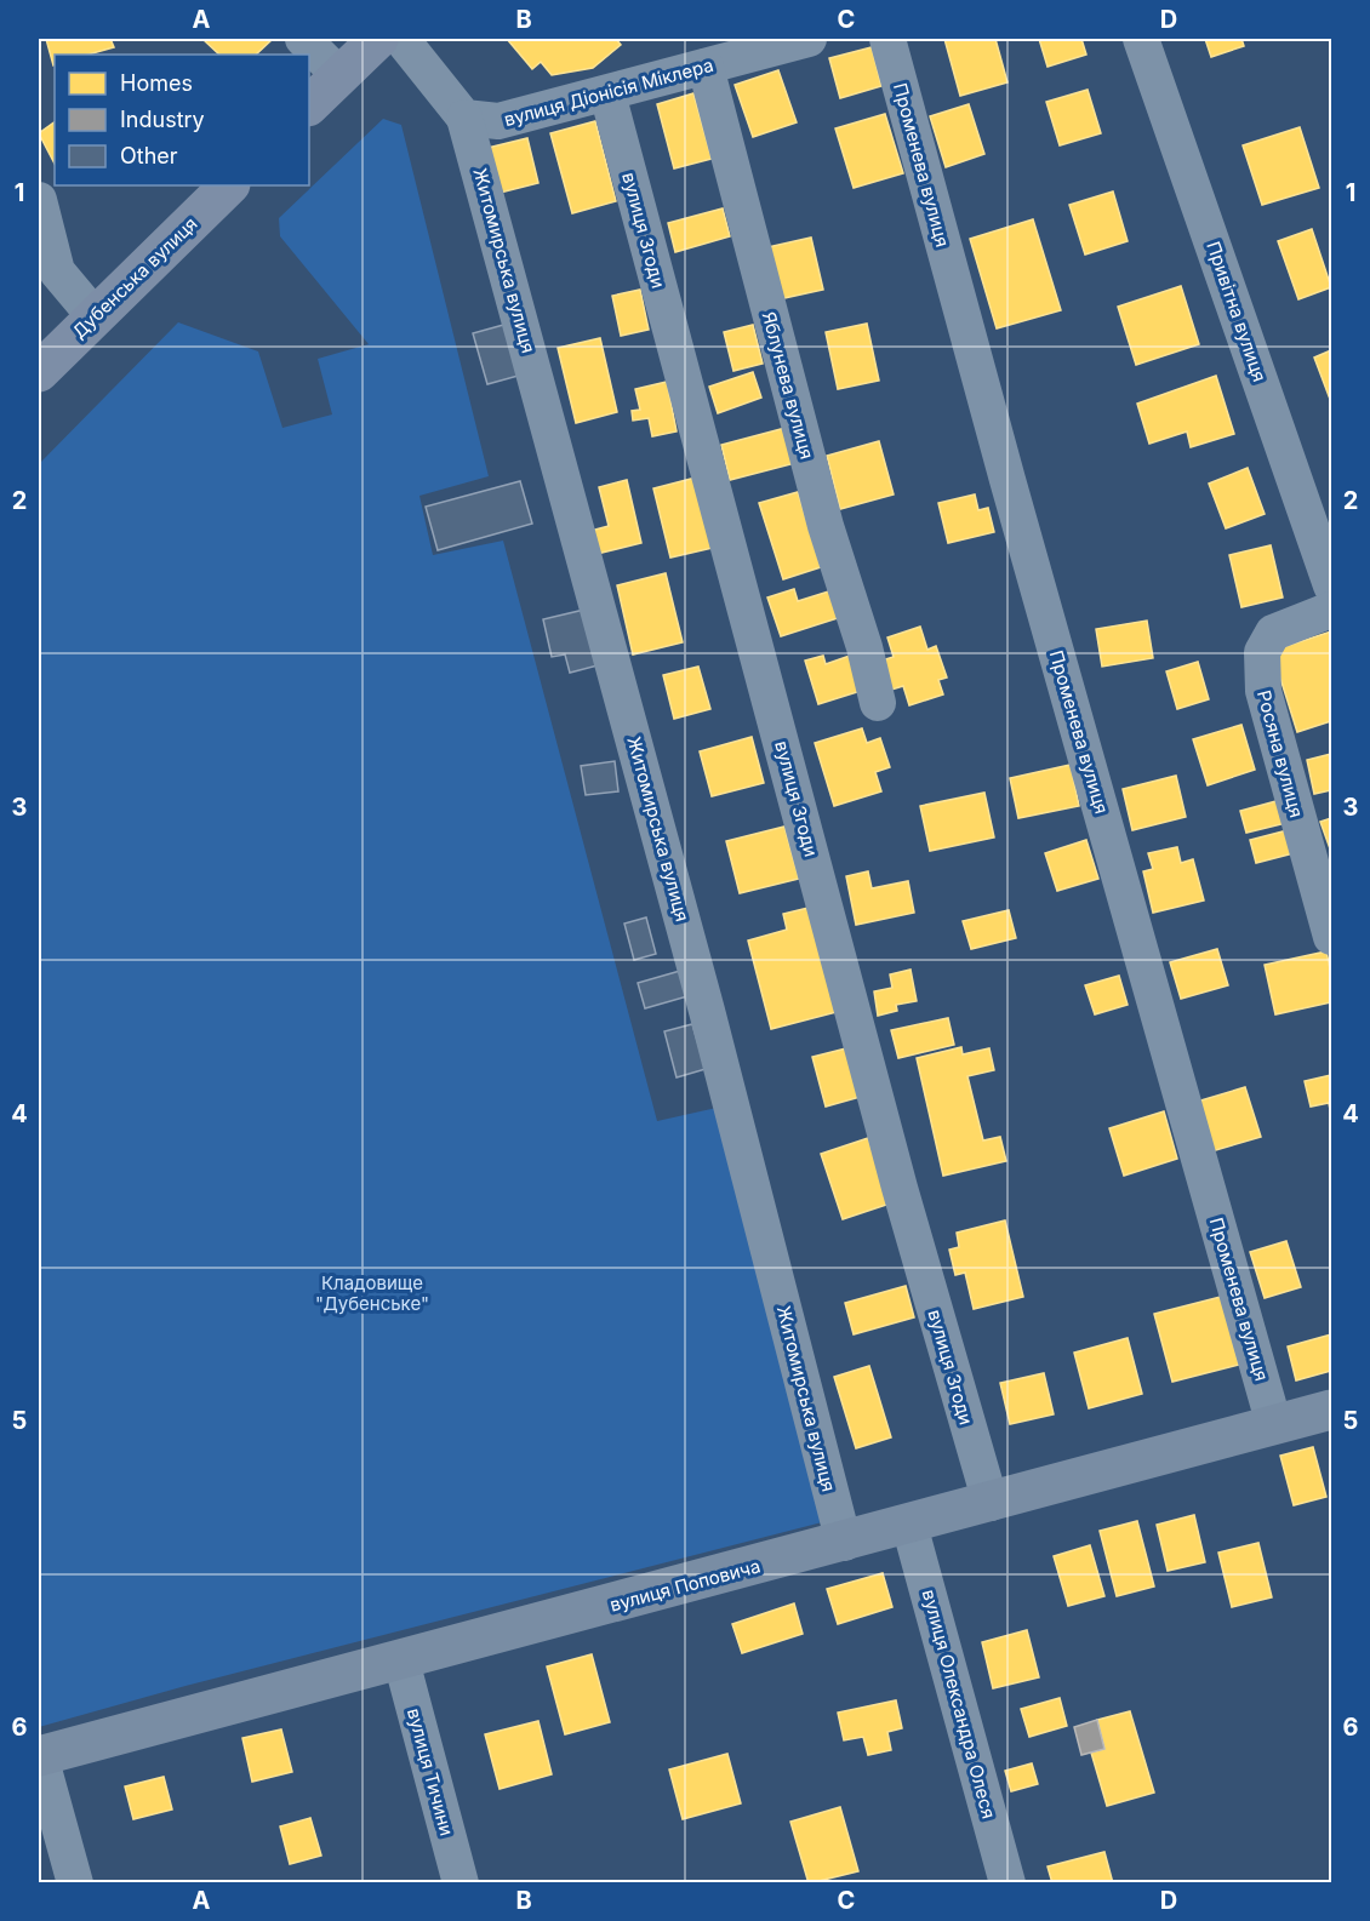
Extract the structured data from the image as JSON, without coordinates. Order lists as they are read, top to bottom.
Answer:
{
  "streets": {
    "main road": ["Дубенська вулиця"],
    "street": [
      "вулиця Діонісія Міклера",
      "Променева вулиця",
      "вулиця Згоди",
      "Житомирська вулиця",
      "Привітна вулиця",
      "Яблунева вулиця",
      "Росяна вулиця",
      "вулиця Поповича",
      "вулиця Олександра Олеся",
      "вулиця Тичини"
    ]
  },
  "crossings": [
    ["вулиця Діонісія Міклера", "вулиця Згоди"],
    ["вулиця Діонісія Міклера", "Житомирська вулиця"],
    ["вулиця Діонісія Міклера", "Яблунева вулиця"],
    ["Променева вулиця", "вулиця Поповича"],
    ["вулиця Згоди", "вулиця Поповича"],
    ["Житомирська вулиця", "вулиця Поповича"],
    ["вулиця Поповича", "вулиця Олександра Олеся"],
    ["вулиця Поповича", "вулиця Тичини"]
  ],
  "parks": ["Кладовище \"Дубенське\""],
  "legend": ["Homes", "Industry", "Other"],
  "grid": {
    "columns": [
      "A",
      "B",
      "C",
      "D"
    ],
    "rows": [
      "1",
      "2",
      "3",
      "4",
      "5",
      "6"
    ]
  }
}
